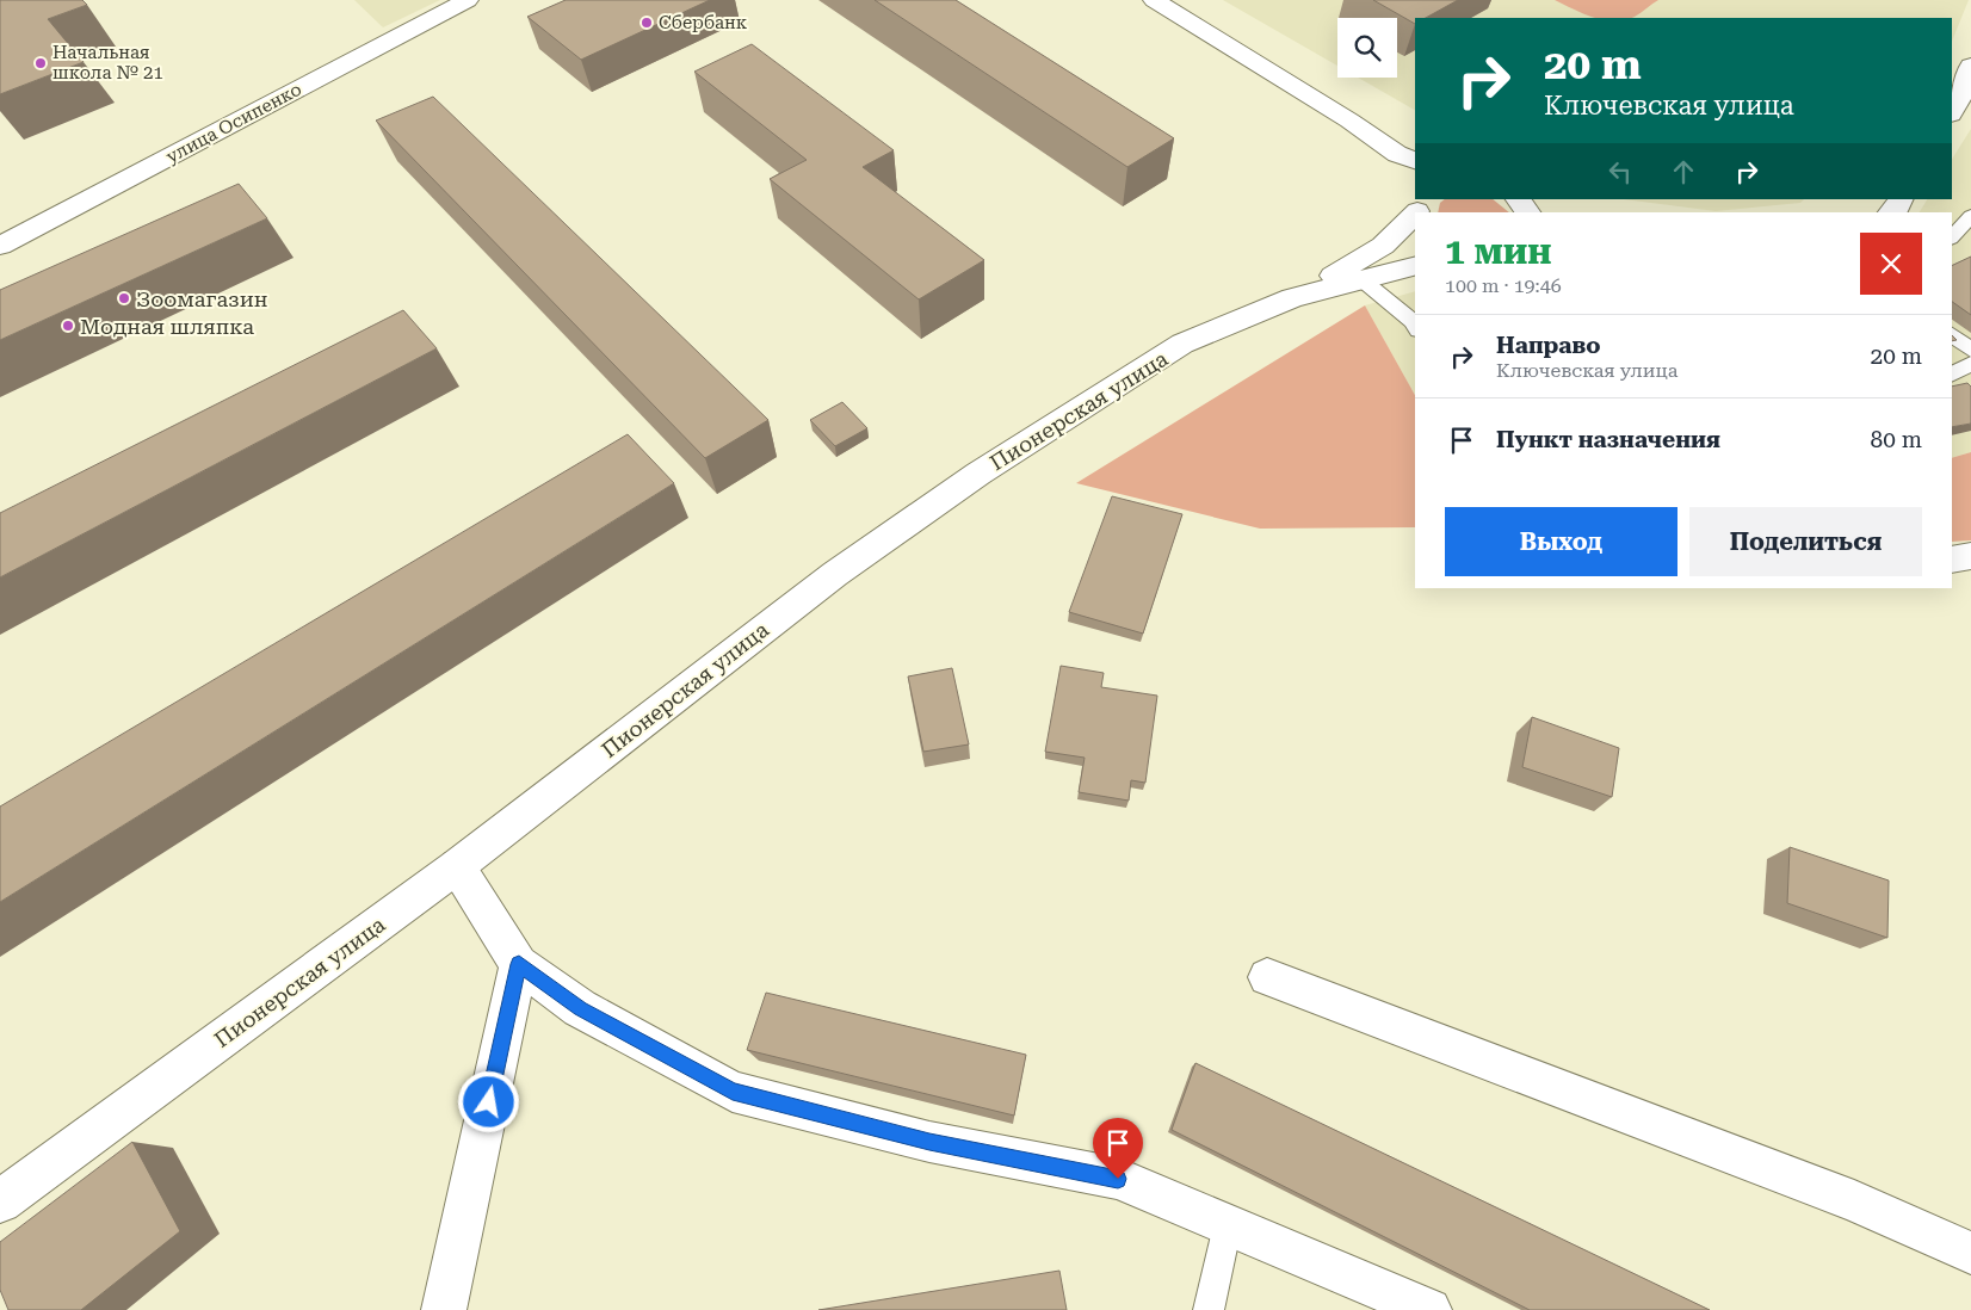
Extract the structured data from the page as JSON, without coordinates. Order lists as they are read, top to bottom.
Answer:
{
  "streets": {
    "street": ["улица Осипенко", "Пионерская улица"]
  },
  "places": [
    "Сбербанк",
    "Начальная школа № 21",
    "Зоомагазин",
    "Модная шляпка"
  ],
  "page": {
    "turn": ["20 m", "Ключевская улица"],
    "heading": ["1 мин", "100 m · 19:46"],
    "list": [
      {
        "name": "Направо",
        "note": "Ключевская улица",
        "value": "20 m"
      },
      {
        "name": "Пункт назначения",
        "value": "80 m"
      }
    ],
    "buttons": ["Выход", "Поделиться"]
  }
}
